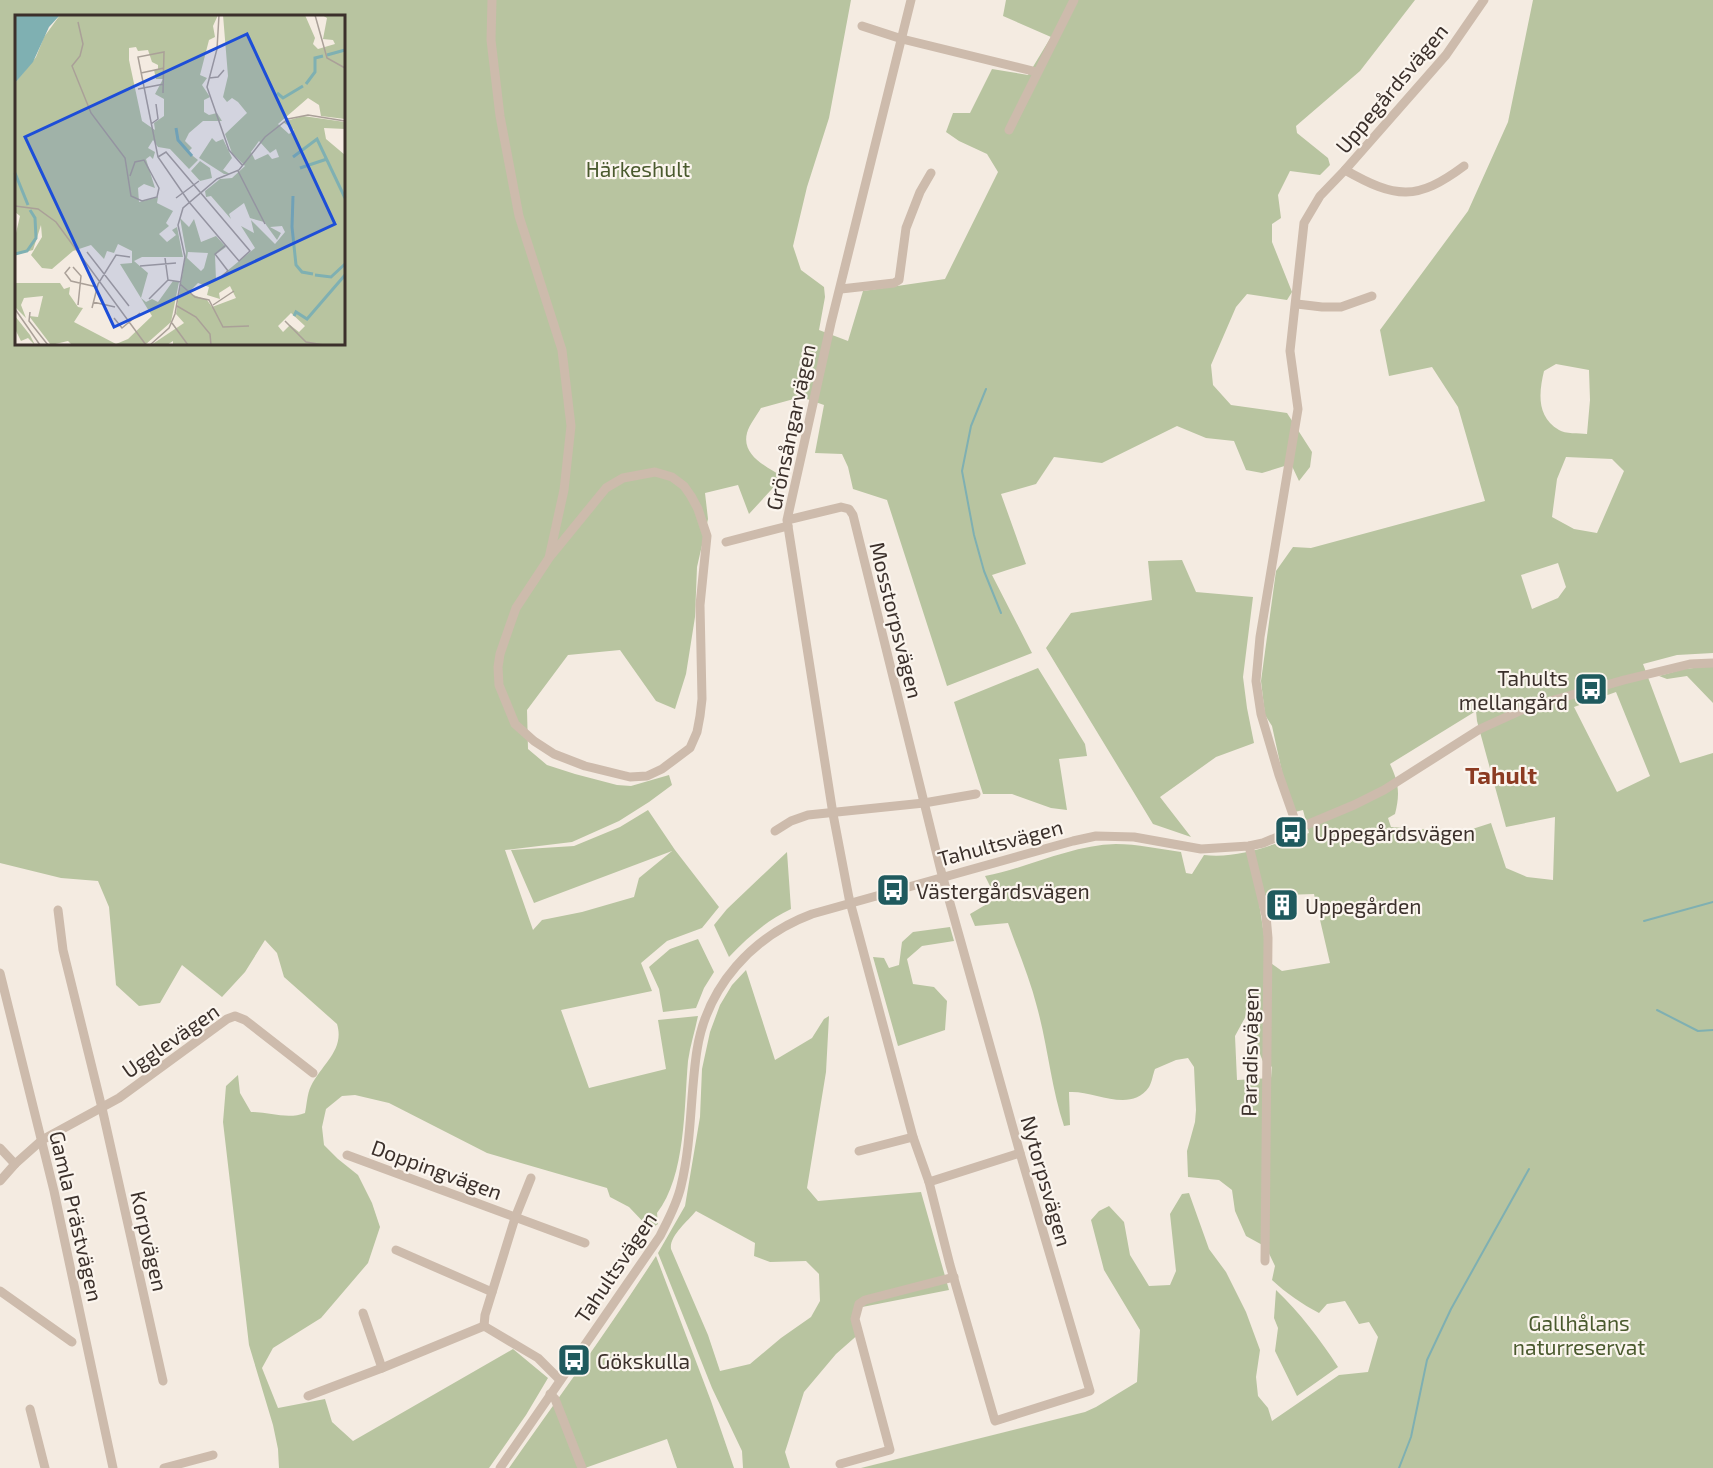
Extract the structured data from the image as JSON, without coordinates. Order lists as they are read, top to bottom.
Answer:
{
  "streets": {
    "street": [
      "Uppegårdsvägen",
      "Grönsångarvägen",
      "Mosstorpsvägen",
      "Tahultsvägen",
      "Ugglevägen",
      "Paradisvägen",
      "Doppingvägen",
      "Nytorpsvägen",
      "Gamla Prästvägen",
      "Korpvägen"
    ]
  },
  "crossings": [
    ["Uppegårdsvägen", "Tahultsvägen"],
    ["Grönsångarvägen", "Mosstorpsvägen"],
    ["Grönsångarvägen", "Tahultsvägen"],
    ["Mosstorpsvägen", "Tahultsvägen"],
    ["Mosstorpsvägen", "Nytorpsvägen"],
    ["Tahultsvägen", "Paradisvägen"],
    ["Tahultsvägen", "Nytorpsvägen"],
    ["Ugglevägen", "Gamla Prästvägen"],
    ["Ugglevägen", "Korpvägen"]
  ],
  "districts": ["Tahult"],
  "parks": ["Härkeshult", "Gallhålans naturreservat"],
  "places": {
    "bus stop": [
      "Tahults mellangård",
      "Uppegårdsvägen",
      "Västergårdsvägen",
      "Gökskulla"
    ],
    "building": ["Uppegården"]
  }
}
